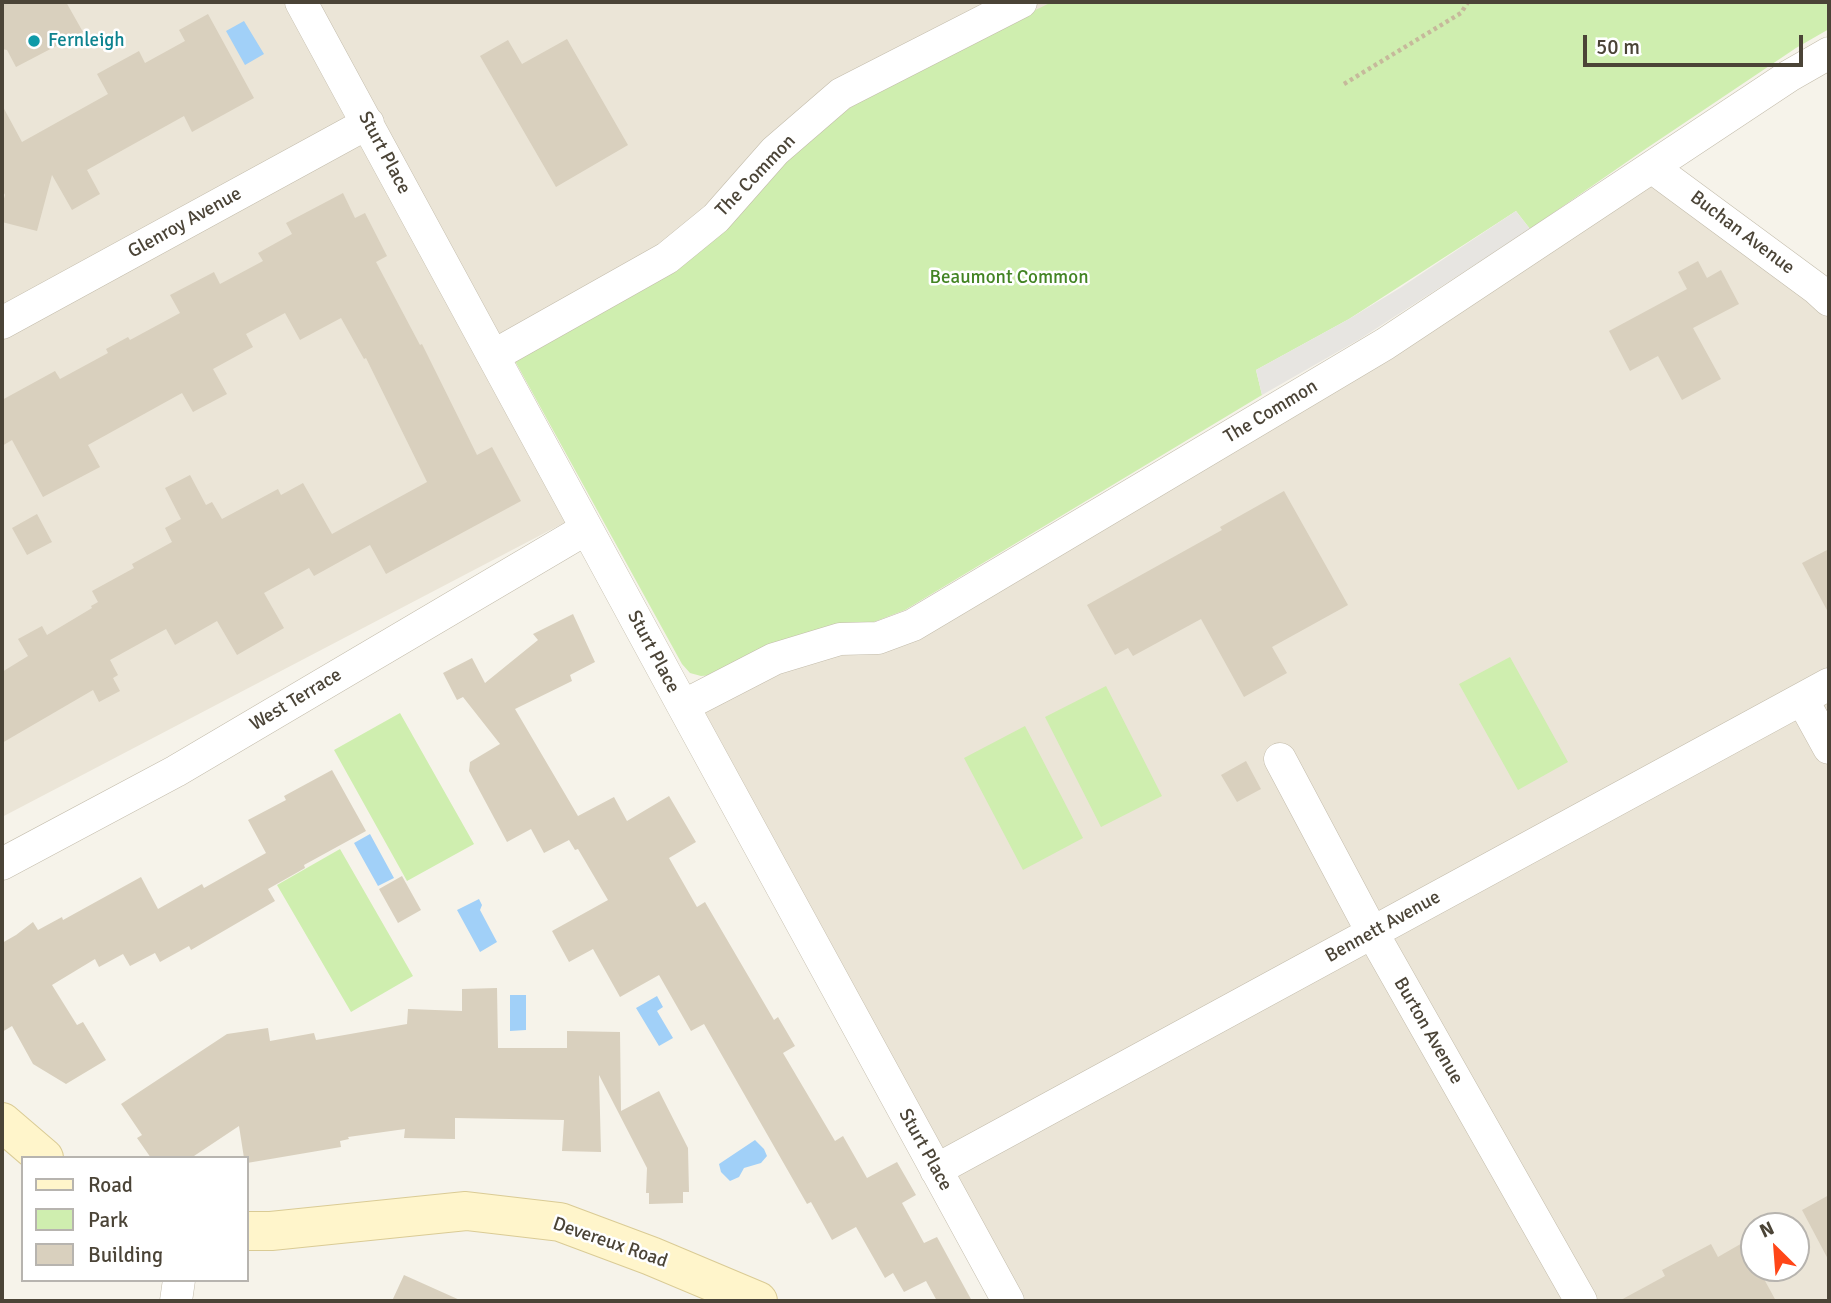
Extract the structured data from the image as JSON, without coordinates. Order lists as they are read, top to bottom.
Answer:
{
  "streets": {
    "street": [
      "Sturt Place",
      "The Common",
      "Glenroy Avenue",
      "Buchan Avenue",
      "West Terrace",
      "Bennett Avenue",
      "Burton Avenue",
      "Devereux Road"
    ]
  },
  "crossings": [
    ["Sturt Place", "The Common"],
    ["Sturt Place", "Glenroy Avenue"],
    ["Sturt Place", "West Terrace"],
    ["Sturt Place", "Bennett Avenue"],
    ["The Common", "Buchan Avenue"],
    ["Bennett Avenue", "Burton Avenue"]
  ],
  "parks": ["Beaumont Common"],
  "places": ["Fernleigh"],
  "legend": ["Road", "Park", "Building"],
  "scale_bar": "50 m",
  "north": "top left"
}
